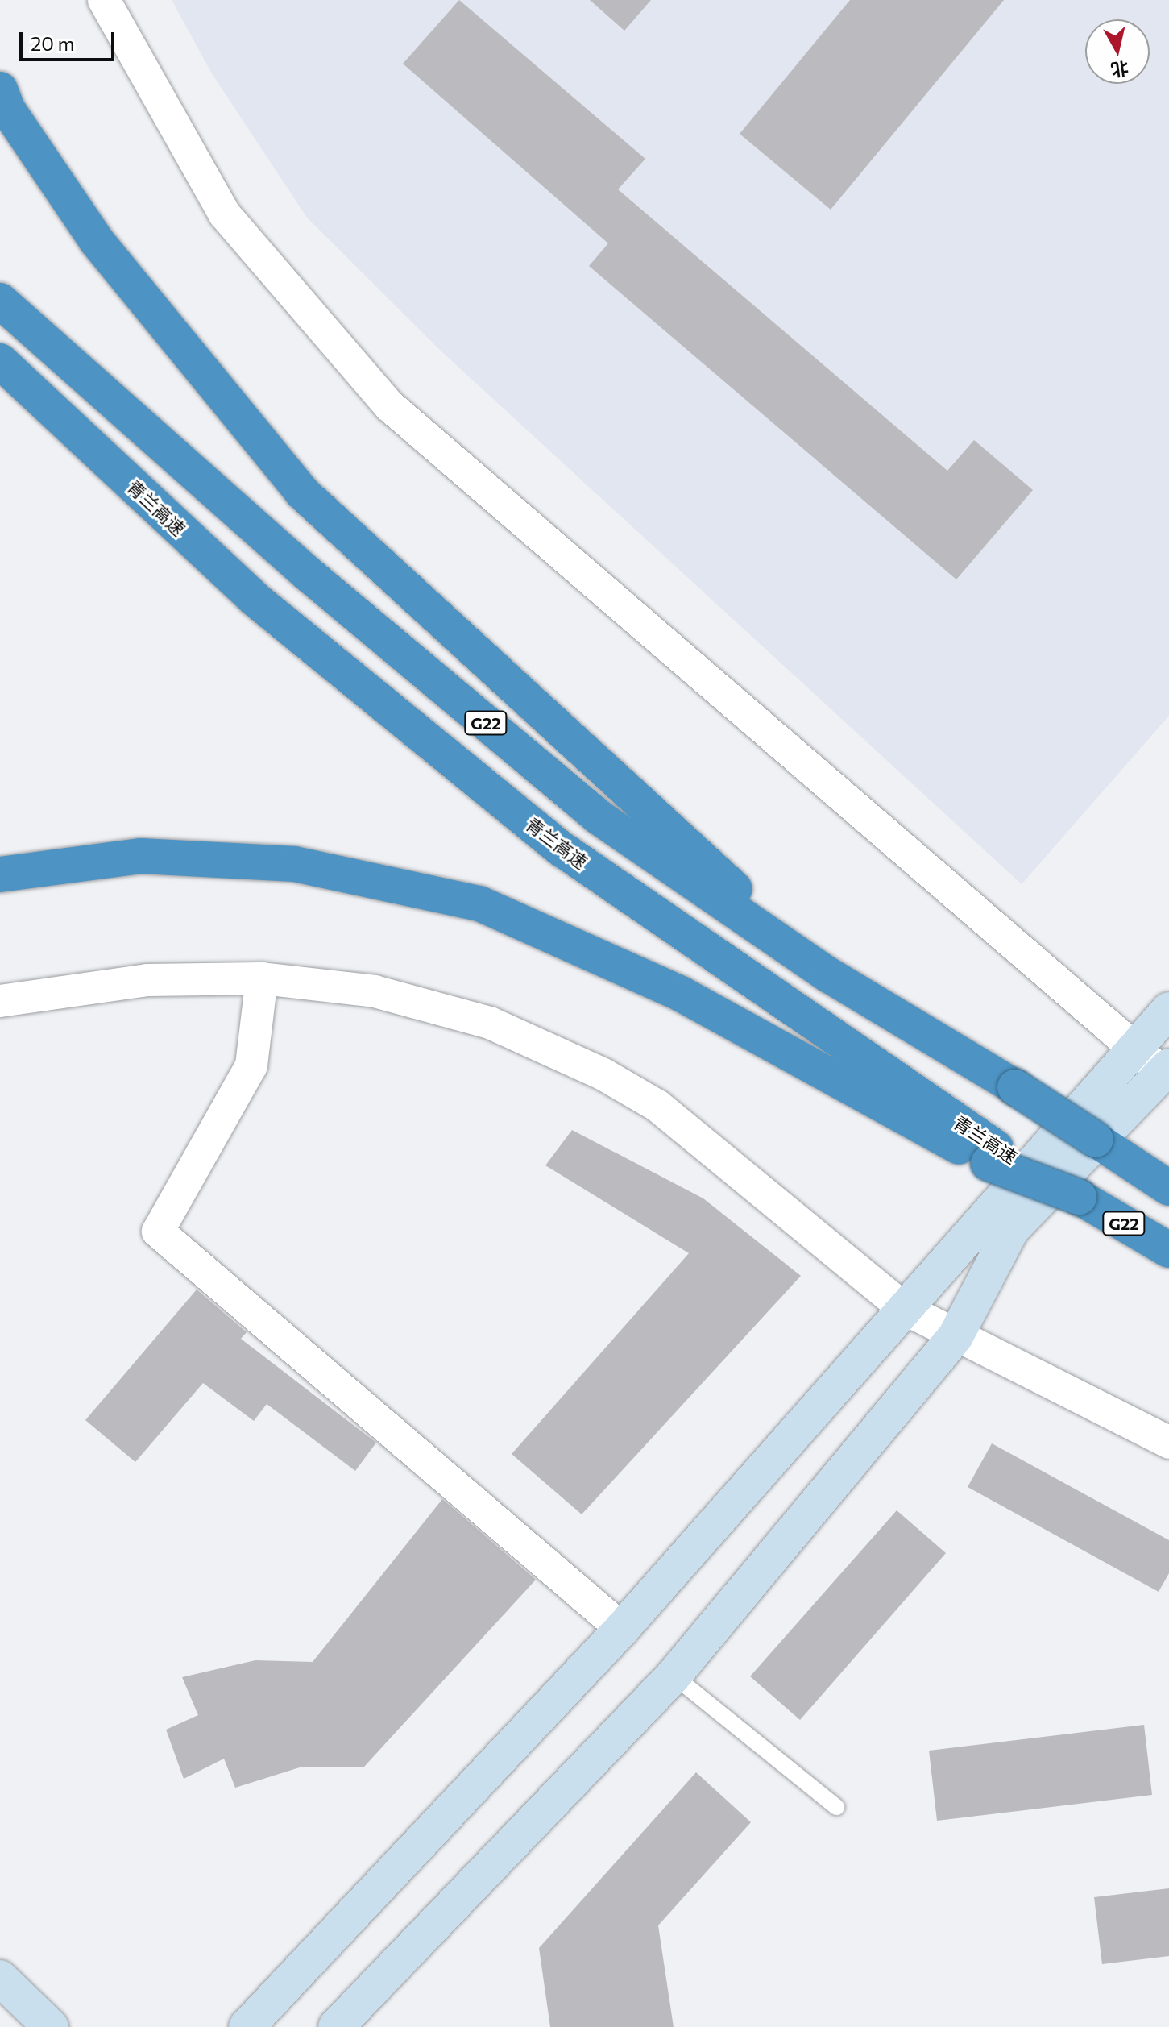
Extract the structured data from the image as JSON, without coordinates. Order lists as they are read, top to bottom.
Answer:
{
  "streets": {
    "highway": ["青兰高速", "G22"]
  },
  "scale_bar": "20 m",
  "north": "bottom"
}
